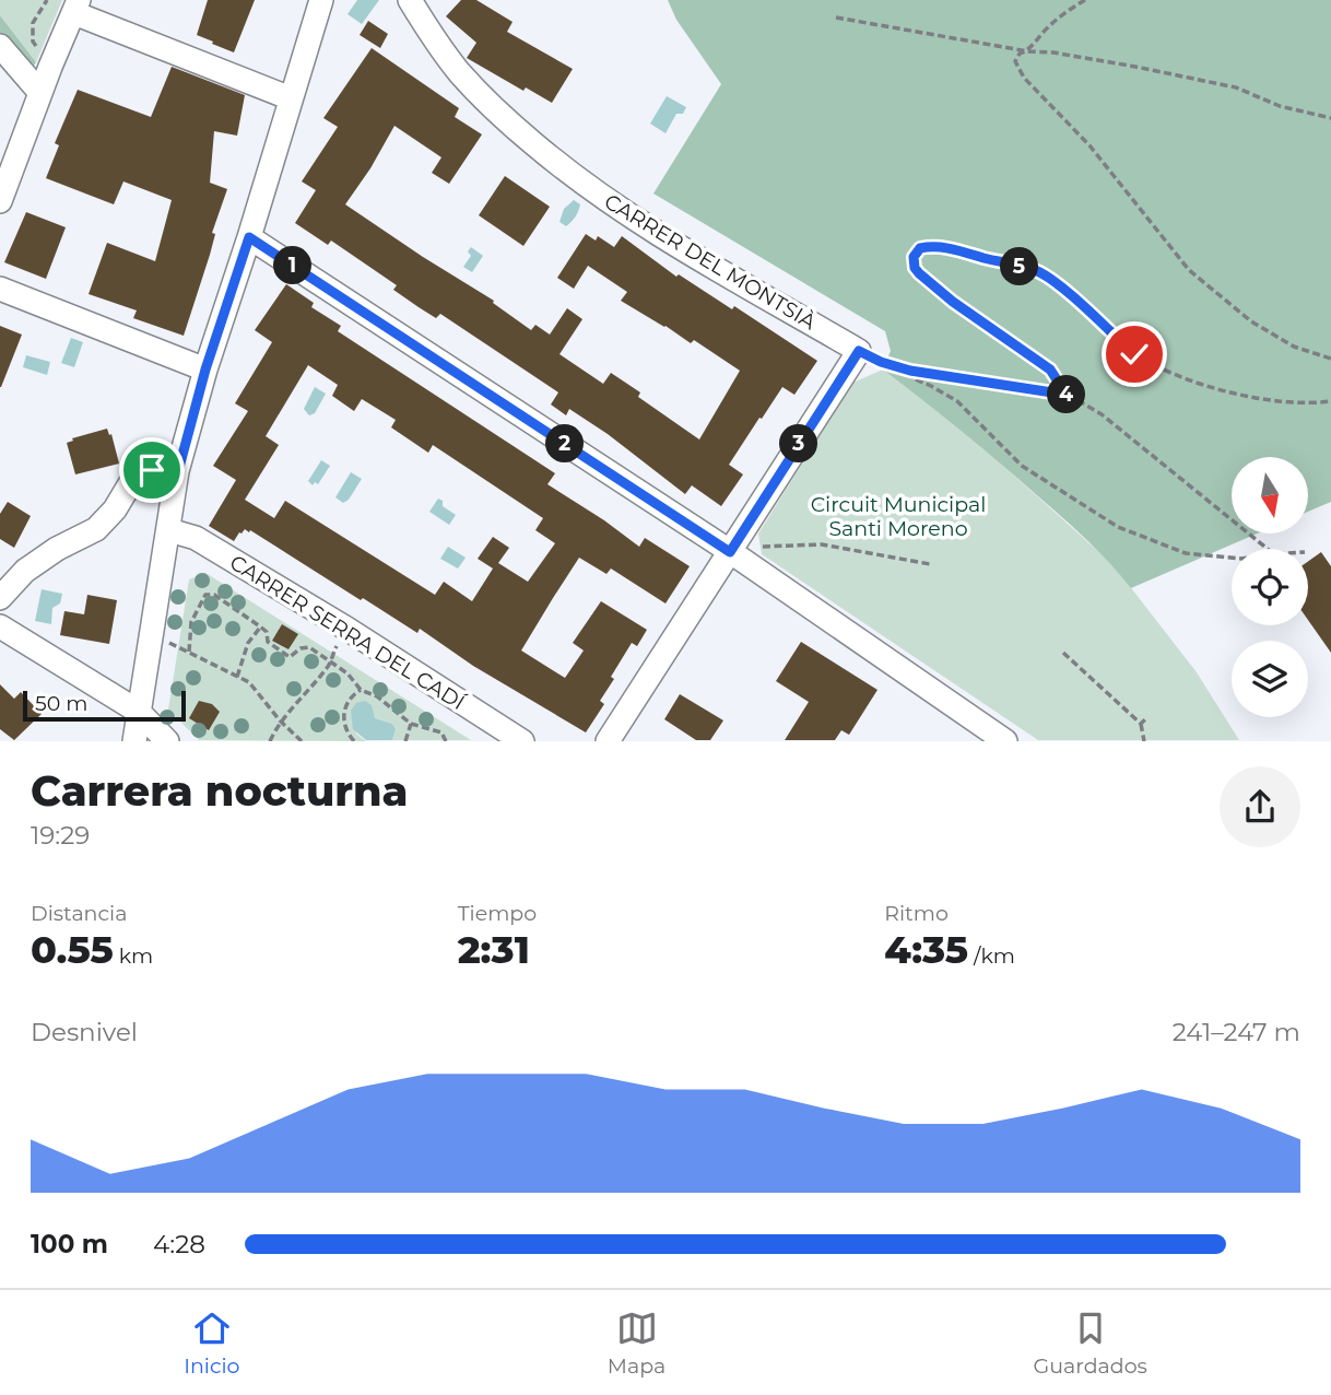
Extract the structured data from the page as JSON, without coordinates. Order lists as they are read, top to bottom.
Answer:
{
  "streets": {
    "street": ["CARRER DEL MONTSIÀ", "CARRER SERRA DEL CADÍ"]
  },
  "parks": ["Circuit Municipal Santi Moreno"],
  "scale_bar": "50 m",
  "north": "bottom",
  "page": {
    "pins": [
      "1",
      "5",
      "4",
      "2",
      "3"
    ],
    "scale": "50 m",
    "heading": ["Carrera nocturna", "19:29"],
    "stats": [
      ["Distancia", "0.55 km"],
      ["Tiempo", "2:31"],
      ["Ritmo", "4:35 /km"]
    ],
    "chart": ["Desnivel", "241–247 m"],
    "list": [
      {
        "name": "100 m",
        "note": "4:28"
      }
    ],
    "tabs": ["Inicio", "Mapa", "Guardados"]
  }
}
